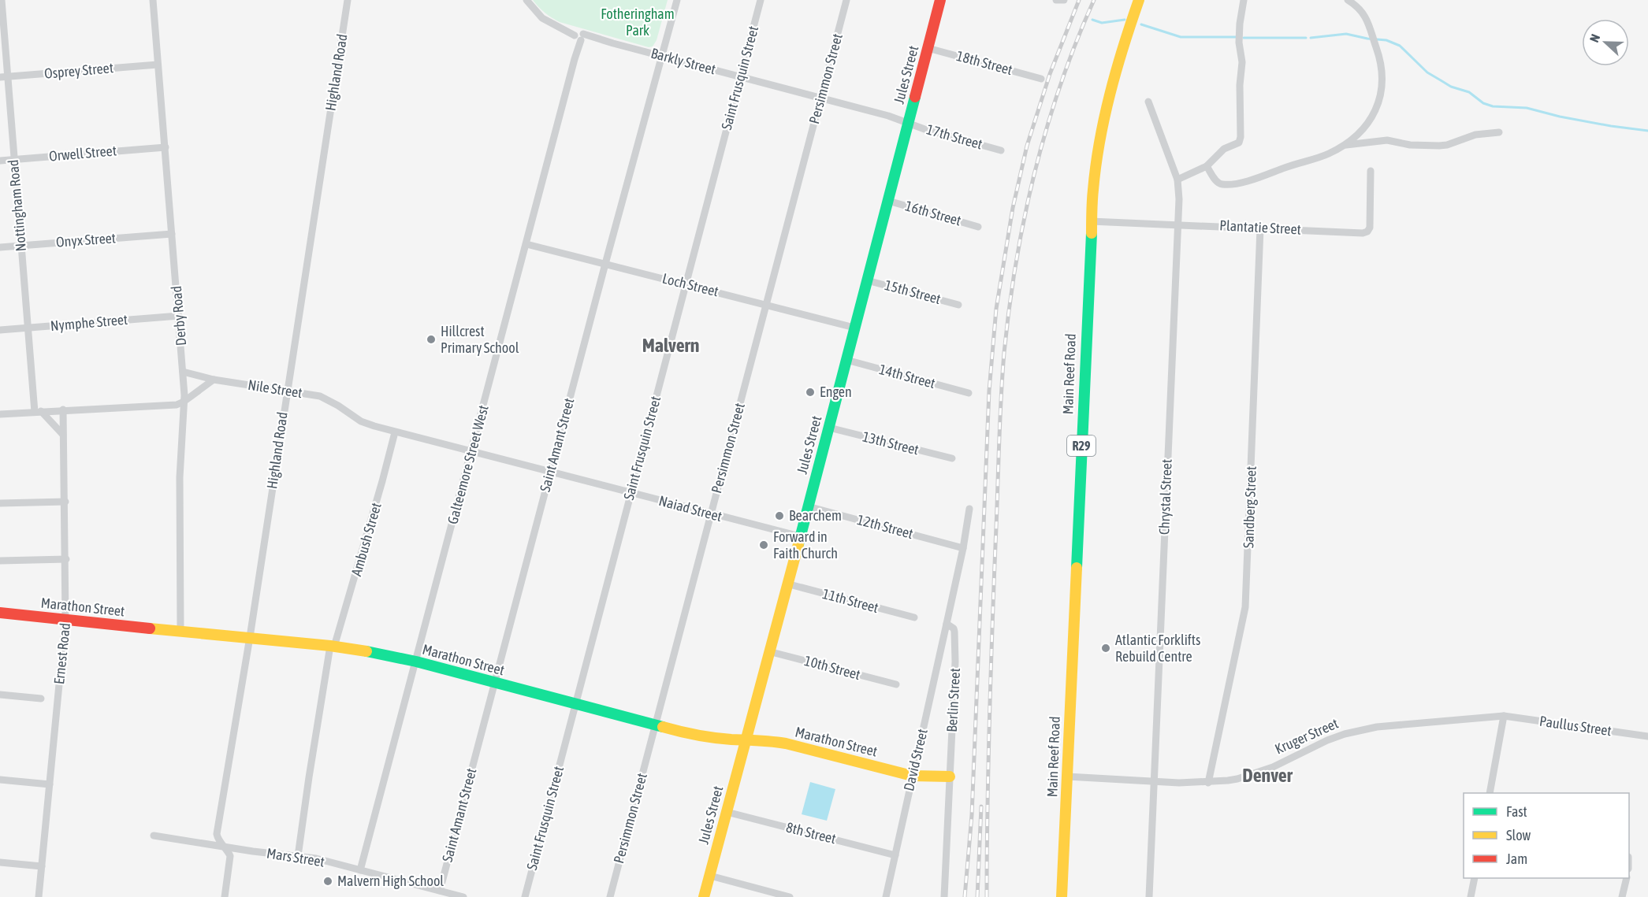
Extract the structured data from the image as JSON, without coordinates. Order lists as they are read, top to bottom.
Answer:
{
  "streets": {
    "main road": [
      "Jules Street",
      "Main Reef Road",
      "R29",
      "Marathon Street"
    ],
    "street": [
      "Barkly Street",
      "18th Street",
      "Osprey Street",
      "Highland Road",
      "Saint Frusquin Street",
      "Persimmon Street",
      "17th Street",
      "Orwell Street",
      "Nottingham Road",
      "16th Street",
      "Plantatie Street",
      "Onyx Street",
      "Loch Street",
      "15th Street",
      "Derby Road",
      "Nymphe Street",
      "14th Street",
      "Nile Street",
      "13th Street",
      "Saint Amant Street",
      "Galteemore Street West",
      "Chrystal Street",
      "Sandberg Street",
      "Naiad Street",
      "12th Street",
      "Ambush Street",
      "11th Street",
      "Ernest Road",
      "10th Street",
      "Berlin Street",
      "Paullus Street",
      "Kruger Street",
      "David Street",
      "8th Street",
      "Mars Street"
    ]
  },
  "crossings": [
    ["Barkly Street", "Jules Street"],
    ["Barkly Street", "Saint Frusquin Street"],
    ["Barkly Street", "Persimmon Street"],
    ["Barkly Street", "17th Street"],
    ["Barkly Street", "Saint Amant Street"],
    ["Barkly Street", "Galteemore Street West"],
    ["18th Street", "Jules Street"],
    ["Osprey Street", "Nottingham Road"],
    ["Osprey Street", "Derby Road"],
    ["Highland Road", "Nile Street"],
    ["Highland Road", "Marathon Street"],
    ["Highland Road", "Mars Street"],
    ["Jules Street", "17th Street"],
    ["Jules Street", "16th Street"],
    ["Jules Street", "Loch Street"],
    ["Jules Street", "15th Street"],
    ["Jules Street", "14th Street"],
    ["Jules Street", "13th Street"],
    ["Jules Street", "Naiad Street"],
    ["Jules Street", "12th Street"],
    ["Jules Street", "11th Street"],
    ["Jules Street", "Marathon Street"],
    ["Jules Street", "10th Street"],
    ["Jules Street", "8th Street"],
    ["Saint Frusquin Street", "Loch Street"],
    ["Saint Frusquin Street", "Naiad Street"],
    ["Saint Frusquin Street", "Marathon Street"],
    ["Persimmon Street", "Loch Street"],
    ["Persimmon Street", "Naiad Street"],
    ["Persimmon Street", "Marathon Street"],
    ["Orwell Street", "Nottingham Road"],
    ["Orwell Street", "Derby Road"],
    ["Nottingham Road", "Onyx Street"],
    ["Nottingham Road", "Nymphe Street"],
    ["Plantatie Street", "Main Reef Road"],
    ["Plantatie Street", "Chrystal Street"],
    ["Plantatie Street", "Sandberg Street"],
    ["Onyx Street", "Derby Road"],
    ["Loch Street", "Saint Amant Street"],
    ["Loch Street", "Galteemore Street West"],
    ["Derby Road", "Nymphe Street"],
    ["Derby Road", "Nile Street"],
    ["Derby Road", "Marathon Street"],
    ["Main Reef Road", "Kruger Street"],
    ["Nile Street", "Naiad Street"],
    ["Saint Amant Street", "Naiad Street"],
    ["Saint Amant Street", "Marathon Street"],
    ["Saint Amant Street", "Mars Street"],
    ["Galteemore Street West", "Naiad Street"],
    ["Galteemore Street West", "Marathon Street"],
    ["Galteemore Street West", "Mars Street"],
    ["Chrystal Street", "Kruger Street"],
    ["Sandberg Street", "Kruger Street"],
    ["Naiad Street", "Ambush Street"],
    ["Ambush Street", "Marathon Street"],
    ["Ambush Street", "Mars Street"],
    ["Marathon Street", "Ernest Road"],
    ["Marathon Street", "David Street"],
    ["Berlin Street", "David Street"],
    ["Paullus Street", "Kruger Street"],
    ["David Street", "8th Street"]
  ],
  "districts": ["Malvern", "Denver"],
  "parks": ["Fotheringham Park"],
  "places": [
    "Hillcrest Primary School",
    "Engen",
    "Bearchem",
    "Forward in Faith Church",
    "Atlantic Forklifts Rebuild Centre",
    "Malvern High School"
  ],
  "legend": ["Fast", "Slow", "Jam"],
  "north": "left"
}
